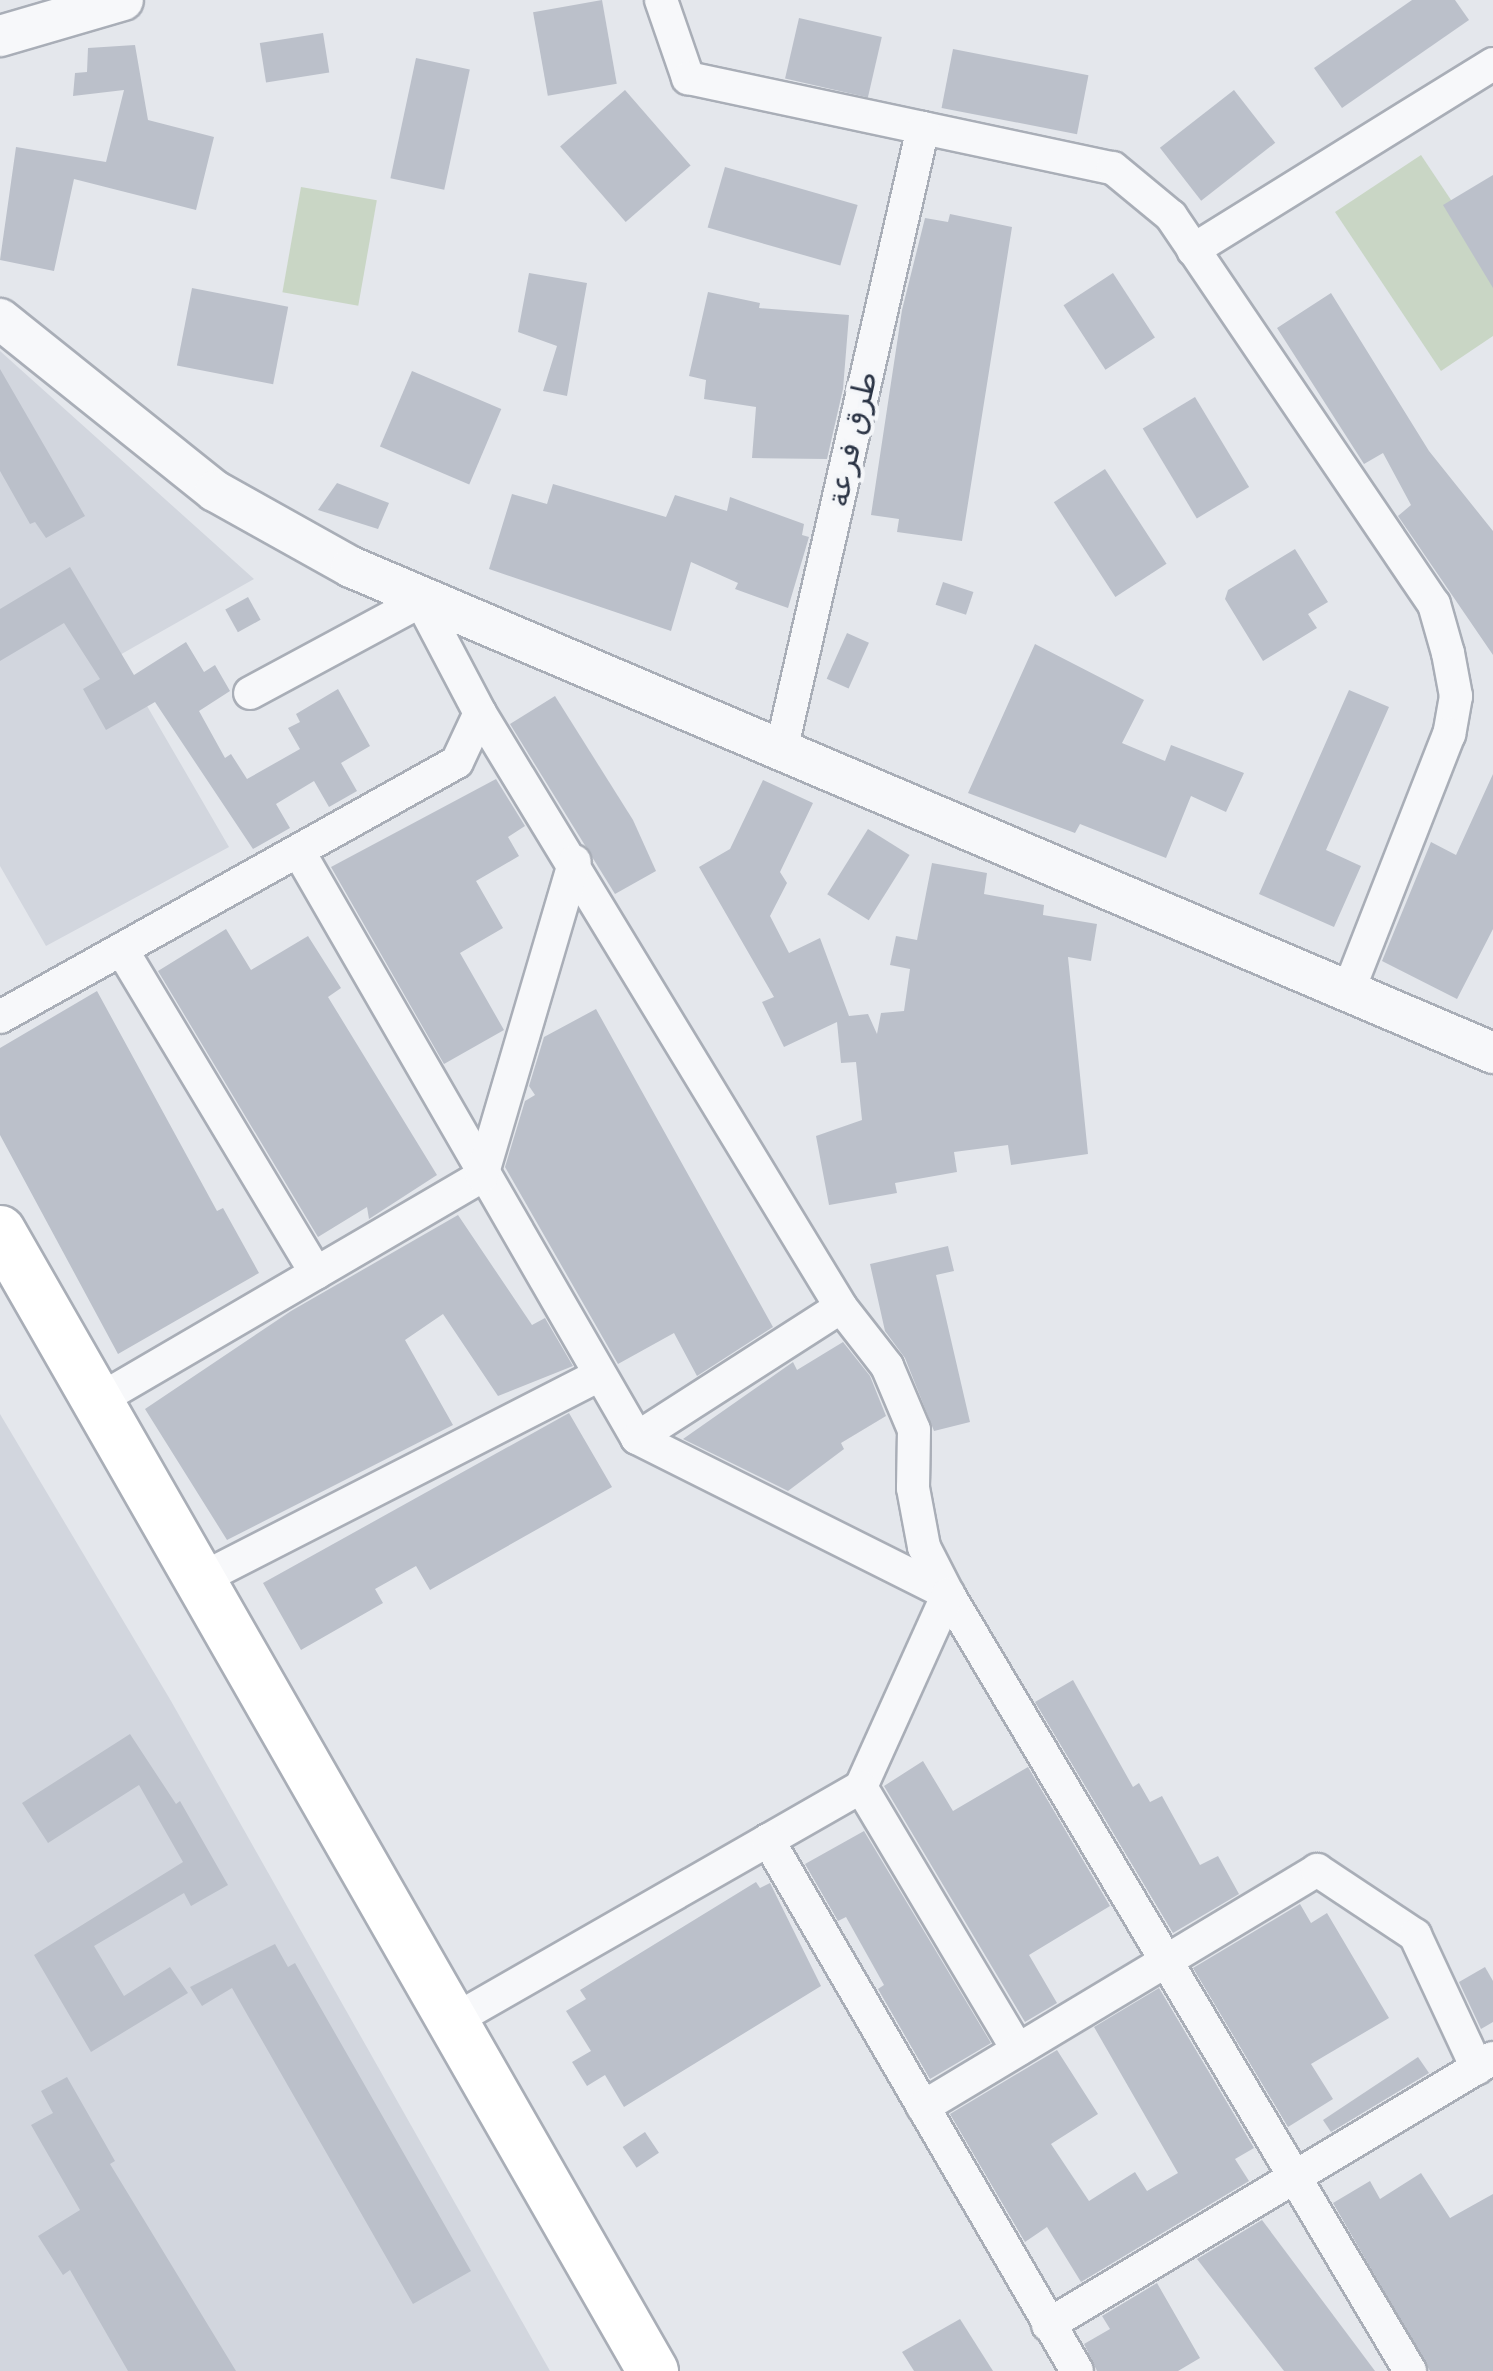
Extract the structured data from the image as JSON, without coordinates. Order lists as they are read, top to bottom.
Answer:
{
  "streets": {
    "street": ["طرق فرعة"]
  }
}
